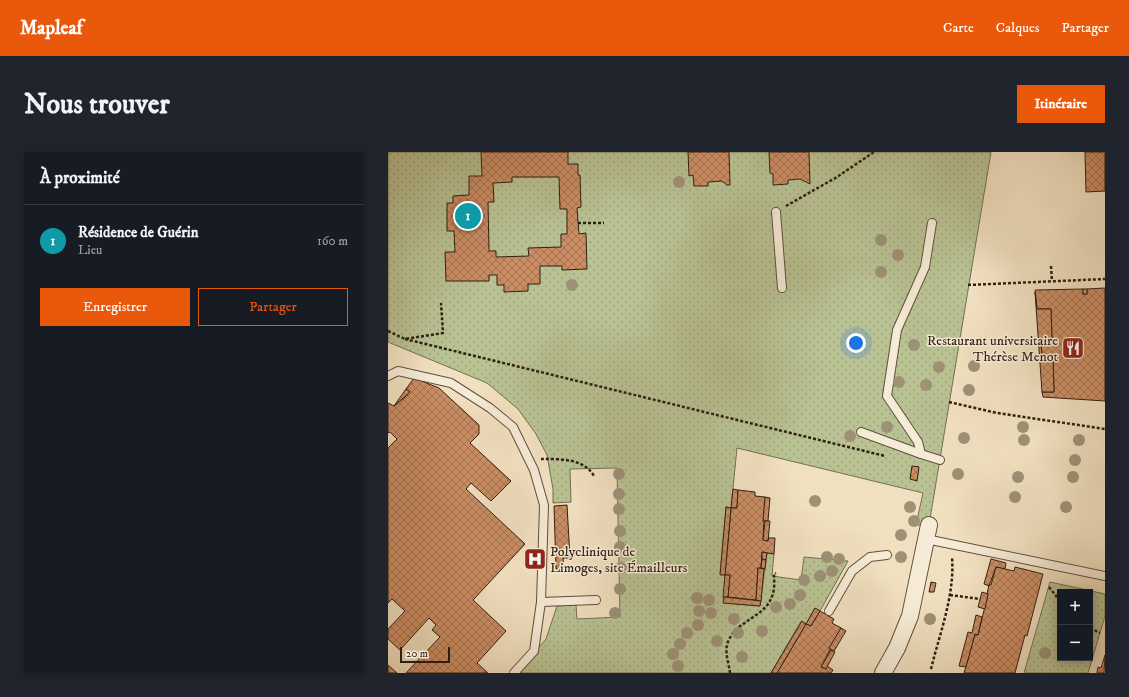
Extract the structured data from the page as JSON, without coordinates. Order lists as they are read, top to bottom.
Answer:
{
  "places": {
    "restaurant": ["Restaurant universitaire Thérèse Menot"],
    "hospital": ["Polyclinique de Limoges, site Émailleurs"]
  },
  "scale_bar": "20 m",
  "page": {
    "header": "Mapleaf",
    "nav": ["Carte", "Calques", "Partager"],
    "buttons": [
      "Itinéraire",
      ["Enregistrer", "Partager"]
    ],
    "title": "Nous trouver",
    "heading": "À proximité",
    "pins": "1",
    "list": [
      {
        "mark": "1",
        "name": "Résidence de Guérin",
        "note": "Lieu",
        "value": "160 m"
      }
    ],
    "map_buttons": ["+", "−"],
    "scale": "20 m"
  }
}
